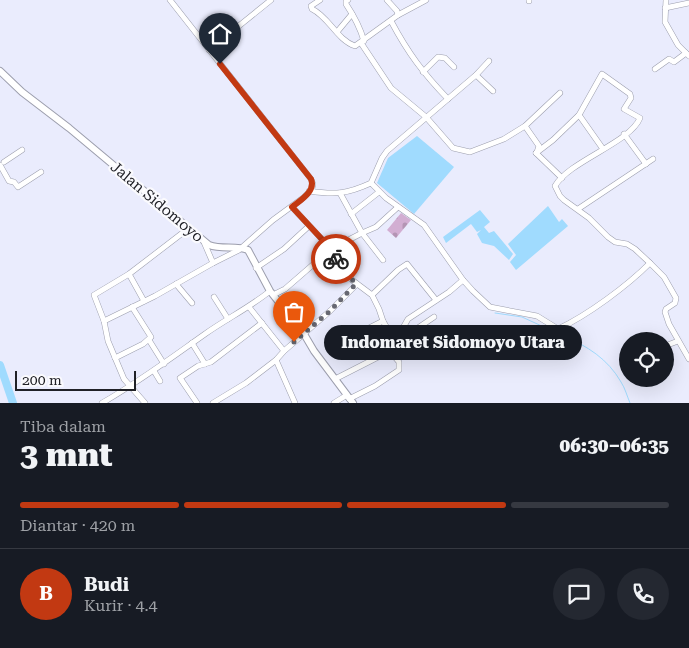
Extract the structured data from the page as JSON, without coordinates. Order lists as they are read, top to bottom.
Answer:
{
  "streets": {
    "main road": ["Jalan Sidomoyo"]
  },
  "places": ["Indomaret Sidomoyo Utara"],
  "scale_bar": "200 m",
  "page": {
    "bubble": "Indomaret Sidomoyo Utara",
    "scale": "200 m",
    "heading": ["3 mnt", "Tiba dalam", "06:30–06:35"],
    "panel": ["Budi", "Kurir · 4.4"],
    "bar": "Diantar · 420 m",
    "round": "B"
  }
}
